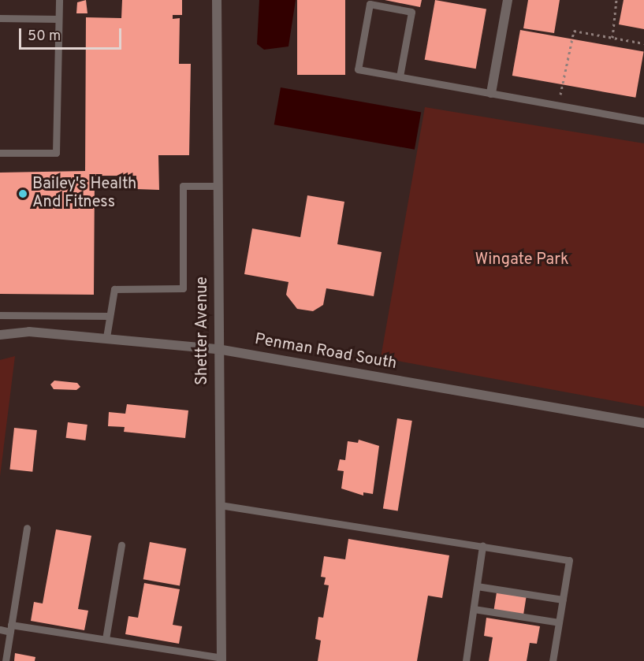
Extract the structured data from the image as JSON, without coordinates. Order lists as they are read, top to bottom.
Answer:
{
  "streets": {
    "street": ["Shetter Avenue", "Penman Road South"]
  },
  "crossings": [
    ["Shetter Avenue", "Penman Road South"]
  ],
  "parks": ["Wingate Park"],
  "places": ["Bailey's Health And Fitness"],
  "scale_bar": "50 m"
}
